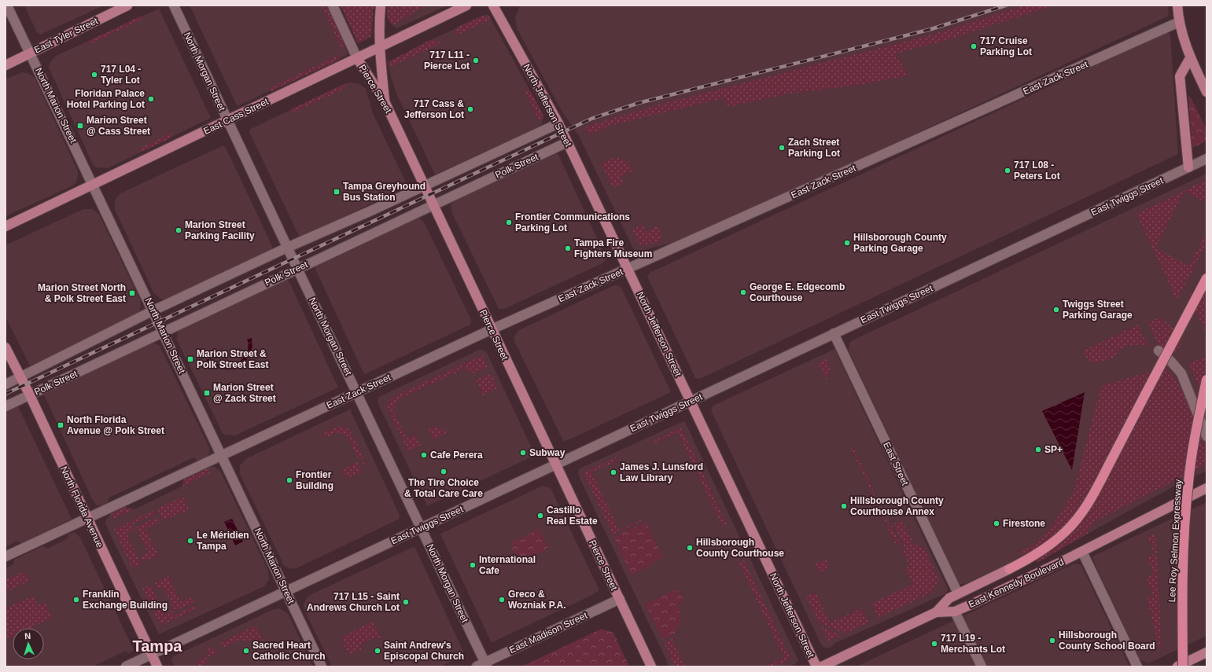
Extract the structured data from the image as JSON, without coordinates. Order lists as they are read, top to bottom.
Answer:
{
  "streets": {
    "highway": ["Lee Roy Selmon Expressway"],
    "main road": [
      "East Tyler Street",
      "Pierce Street",
      "North Jefferson Street",
      "East Cass Street",
      "North Florida Avenue",
      "East Kennedy Boulevard"
    ],
    "street": [
      "North Morgan Street",
      "East Zack Street",
      "North Marion Street",
      "Polk Street",
      "East Twiggs Street",
      "East Street",
      "East Madison Street"
    ]
  },
  "crossings": [
    ["East Tyler Street", "North Marion Street"],
    ["North Morgan Street", "East Zack Street"],
    ["North Morgan Street", "East Cass Street"],
    ["North Morgan Street", "Polk Street"],
    ["North Morgan Street", "East Twiggs Street"],
    ["North Morgan Street", "East Madison Street"],
    ["East Zack Street", "Pierce Street"],
    ["East Zack Street", "North Marion Street"],
    ["East Zack Street", "North Jefferson Street"],
    ["East Zack Street", "North Florida Avenue"],
    ["Pierce Street", "East Cass Street"],
    ["Pierce Street", "Polk Street"],
    ["Pierce Street", "East Twiggs Street"],
    ["Pierce Street", "East Madison Street"],
    ["North Marion Street", "East Cass Street"],
    ["North Marion Street", "Polk Street"],
    ["North Marion Street", "East Twiggs Street"],
    ["North Jefferson Street", "Polk Street"],
    ["North Jefferson Street", "East Twiggs Street"],
    ["Polk Street", "North Florida Avenue"],
    ["East Twiggs Street", "East Street"],
    ["East Twiggs Street", "North Florida Avenue"]
  ],
  "districts": ["Tampa"],
  "places": {
    "other": [
      "717 Cruise Parking Lot",
      "717 L11 - Pierce Lot",
      "717 L04 - Tyler Lot",
      "Floridan Palace Hotel Parking Lot",
      "717 Cass & Jefferson Lot",
      "Zach Street Parking Lot",
      "717 L08 - Peters Lot",
      "Frontier Communications Parking Lot",
      "Marion Street Parking Facility",
      "Hillsborough County Parking Garage",
      "Tampa Fire Fighters Museum",
      "George E. Edgecomb Courthouse",
      "Twiggs Street Parking Garage",
      "SP+",
      "Subway",
      "Cafe Perera",
      "The Tire Choice & Total Care Care",
      "James J. Lunsford Law Library",
      "Frontier Building",
      "Hillsborough County Courthouse Annex",
      "Castillo Real Estate",
      "Firestone",
      "Le Méridien Tampa",
      "Hillsborough County Courthouse",
      "International Cafe",
      "Franklin Exchange Building",
      "Greco & Wozniak P.A.",
      "717 L15 - Saint Andrews Church Lot",
      "Hillsborough County School Board",
      "717 L19 - Merchants Lot",
      "Sacred Heart Catholic Church",
      "Saint Andrew's Episcopal Church"
    ],
    "transit": [
      "Marion Street @ Cass Street",
      "Tampa Greyhound Bus Station",
      "Marion Street North & Polk Street East",
      "Marion Street & Polk Street East",
      "Marion Street @ Zack Street",
      "North Florida Avenue @ Polk Street"
    ]
  },
  "north": "top"
}
